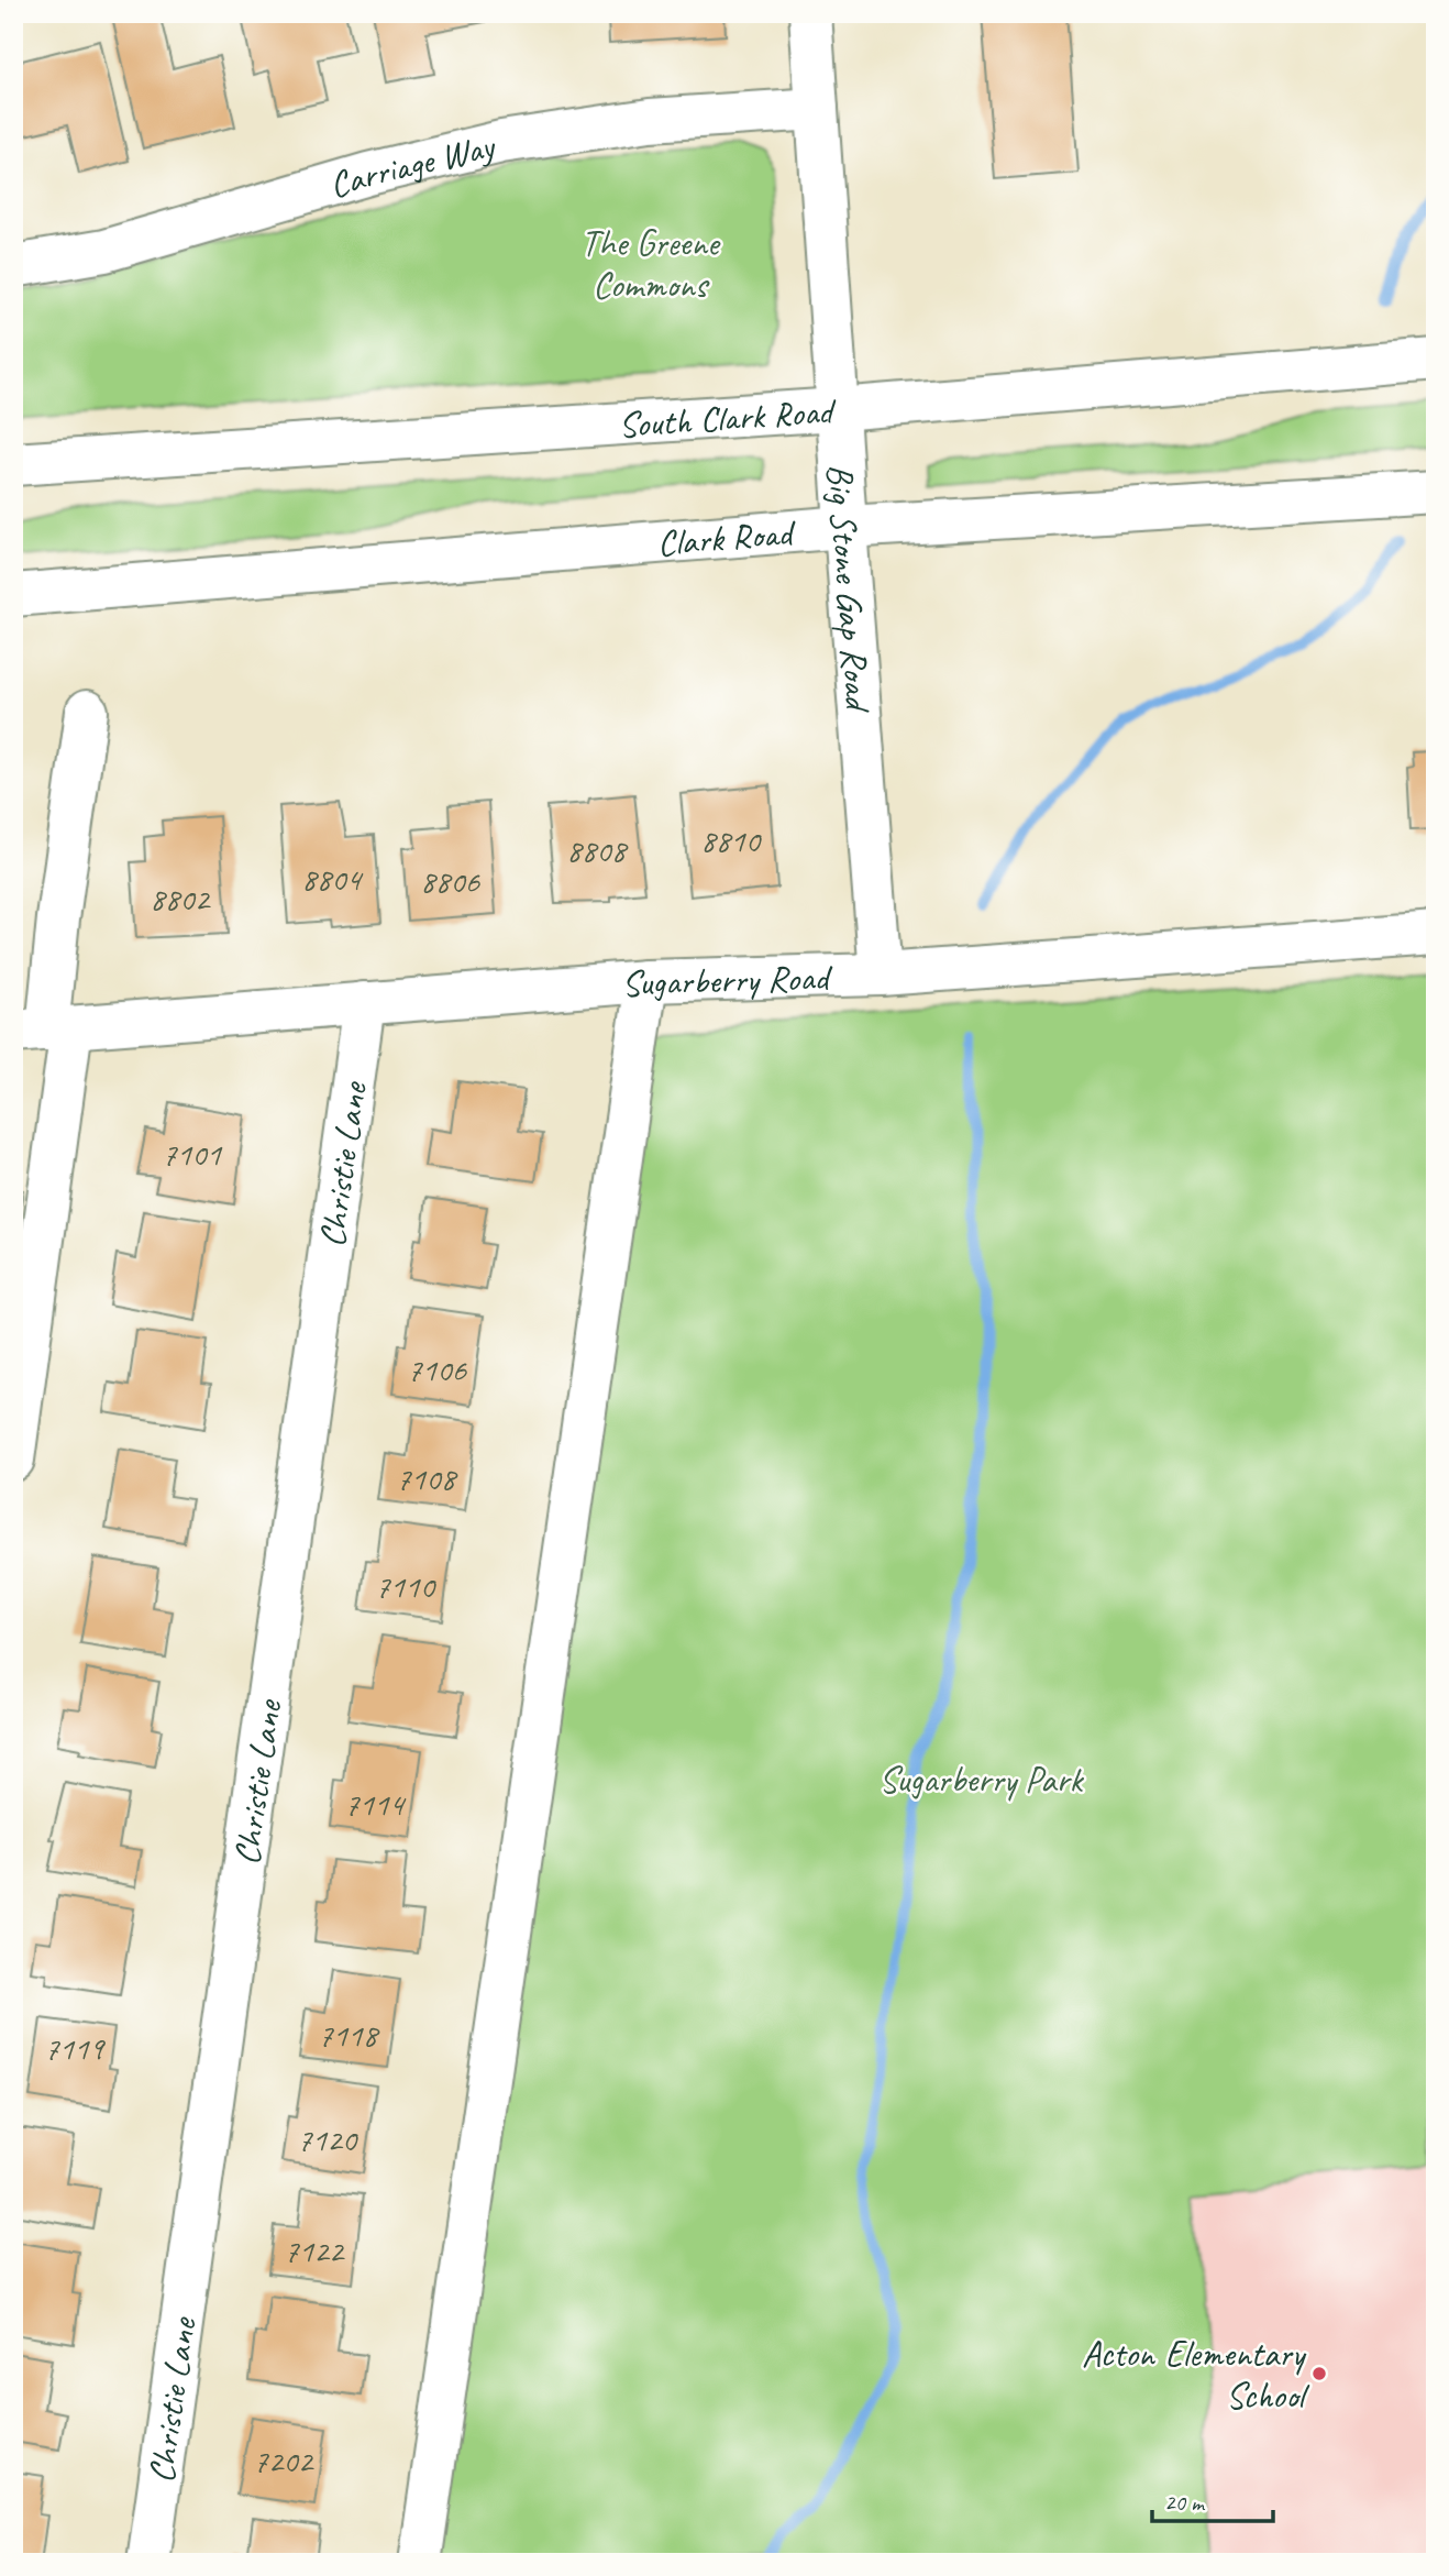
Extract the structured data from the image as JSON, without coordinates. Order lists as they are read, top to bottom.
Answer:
{
  "streets": {
    "street": [
      "Carriage Way",
      "South Clark Road",
      "Clark Road",
      "Big Stone Gap Road",
      "Sugarberry Road",
      "Christie Lane"
    ]
  },
  "crossings": [
    ["Carriage Way", "Big Stone Gap Road"],
    ["South Clark Road", "Big Stone Gap Road"],
    ["Clark Road", "Big Stone Gap Road"],
    ["Big Stone Gap Road", "Sugarberry Road"],
    ["Sugarberry Road", "Christie Lane"]
  ],
  "parks": ["The Greene Commons", "Sugarberry Park"],
  "places": ["Acton Elementary School"],
  "house_numbers": [
    "8810",
    "8808",
    "8804",
    "8806",
    "8802",
    "7101",
    "7106",
    "7108",
    "7110",
    "7114",
    "7118",
    "7119",
    "7120",
    "7122",
    "7202"
  ],
  "scale_bar": "20 m"
}
